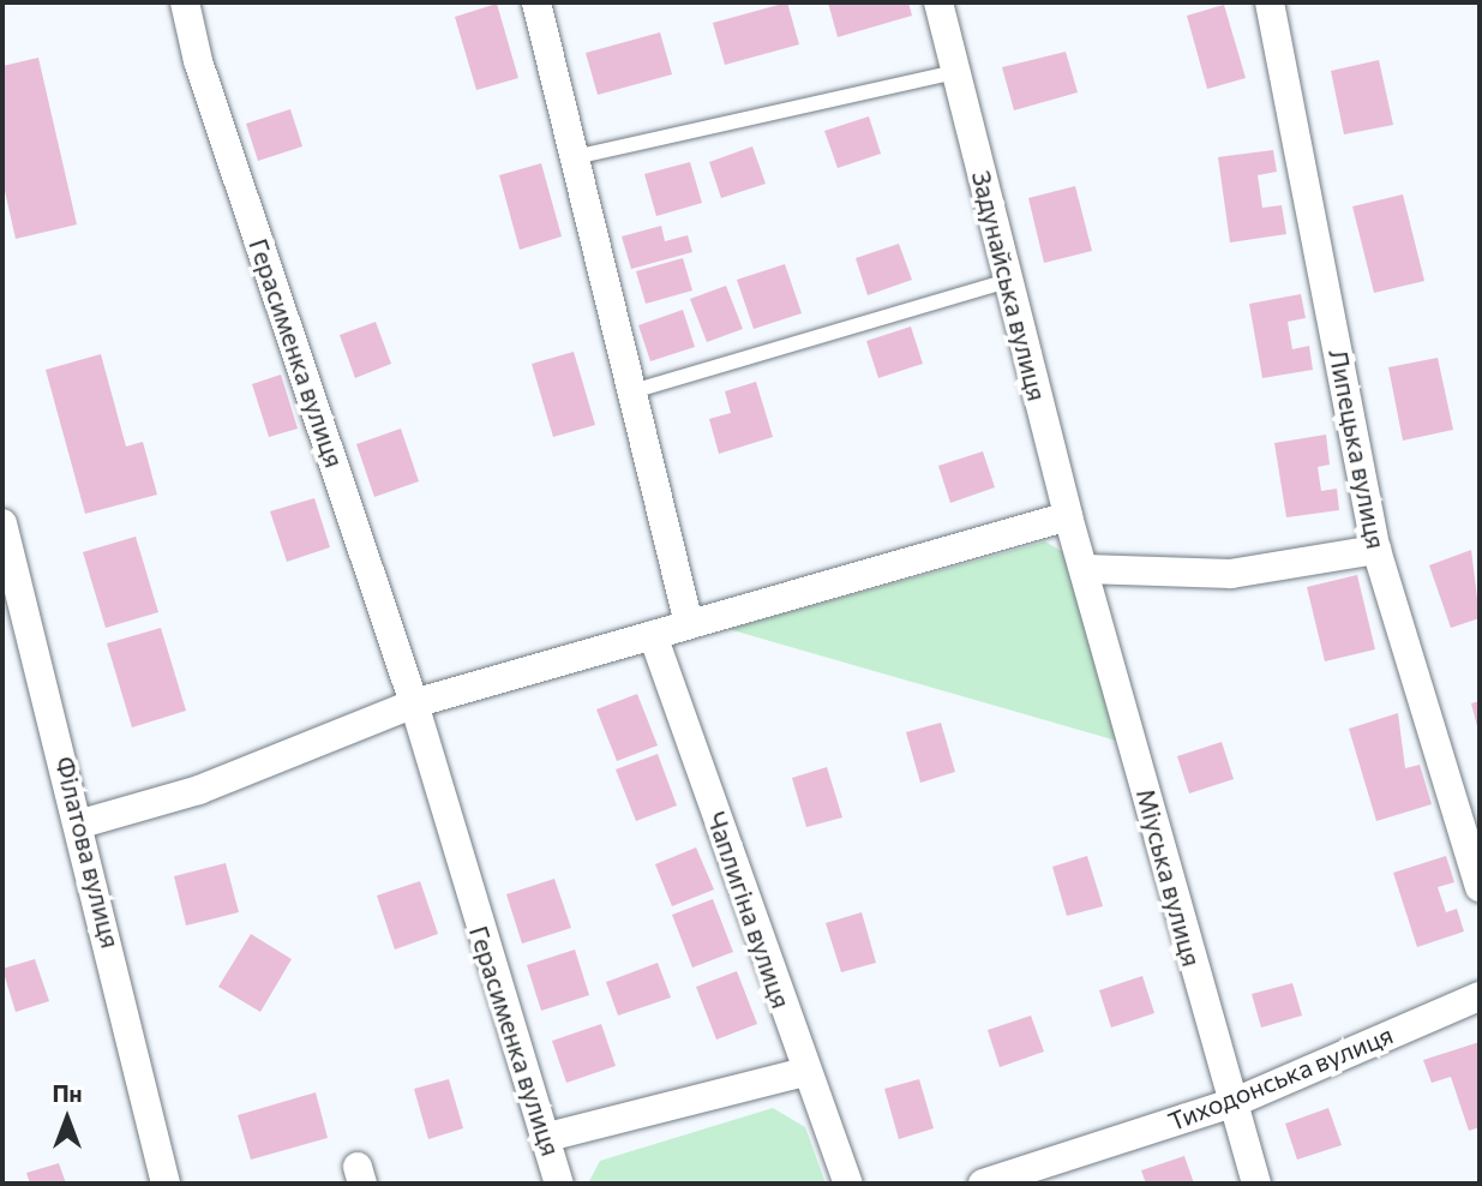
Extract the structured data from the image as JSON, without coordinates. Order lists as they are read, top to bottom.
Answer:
{
  "streets": {
    "street": [
      "Задунайська вулиця",
      "Герасименка вулиця",
      "Липецька вулиця",
      "Філатова вулиця",
      "Міуська вулиця",
      "Чаплигіна вулиця",
      "Тиходонська вулиця"
    ]
  },
  "crossings": [
    ["Задунайська вулиця", "Міуська вулиця"],
    ["Міуська вулиця", "Тиходонська вулиця"]
  ],
  "north": "top"
}
